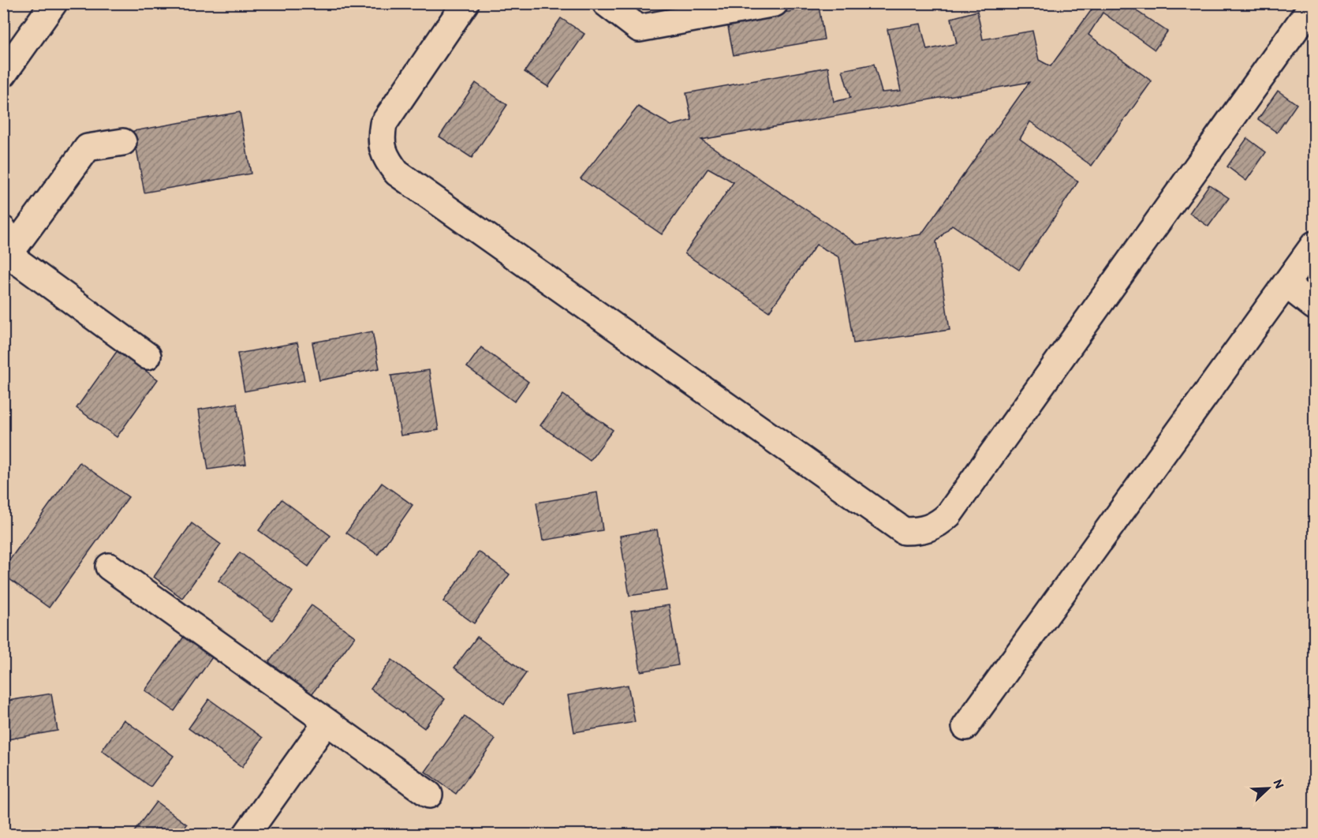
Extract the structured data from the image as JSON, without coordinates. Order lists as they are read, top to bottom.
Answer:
{
  "north": "top right"
}
